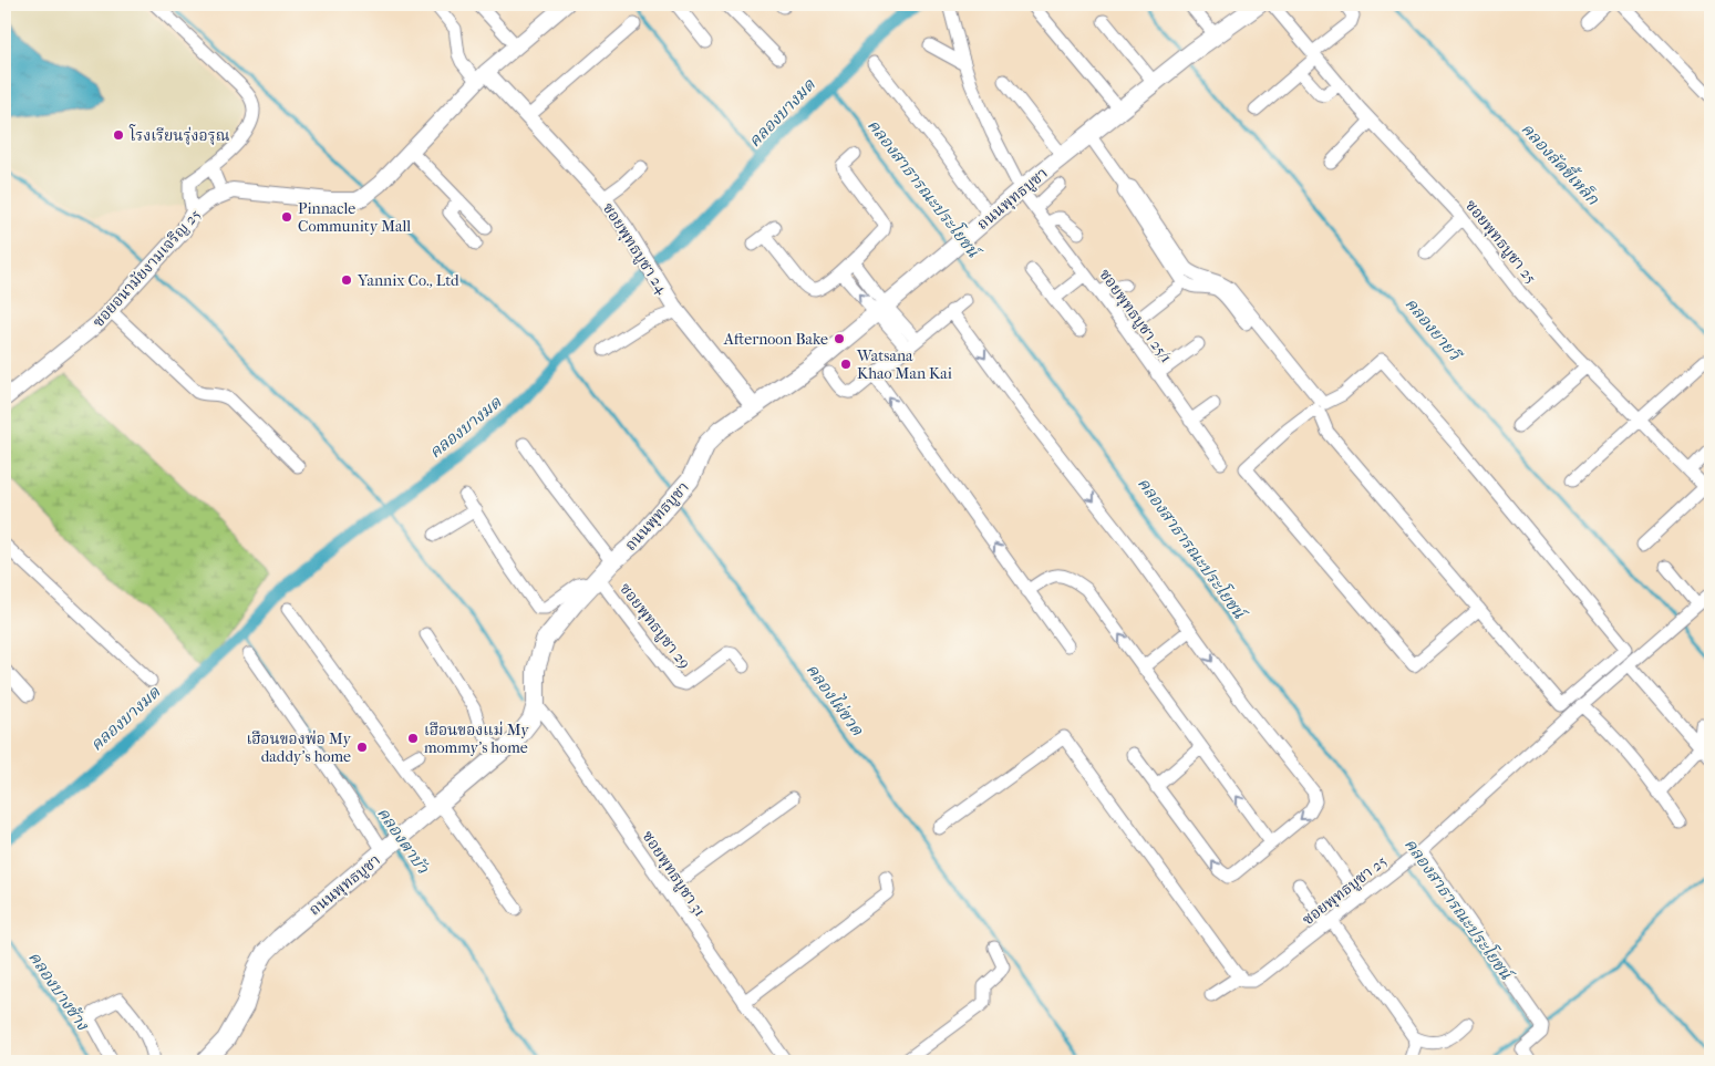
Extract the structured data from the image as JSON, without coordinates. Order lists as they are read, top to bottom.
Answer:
{
  "streets": {
    "main road": ["ถนนพุทธบูชา"],
    "street": [
      "ซอยพุทธบูชา 25",
      "ซอยพุทธบูชา 24",
      "ซอยอนามัยงามเจริญ 25",
      "ซอยพุทธบูชา 25/1",
      "ซอยพุทธบูชา 29",
      "ซอยพุทธบูชา 31"
    ]
  },
  "crossings": [
    ["ถนนพุทธบูชา", "ซอยพุทธบูชา 25"],
    ["ถนนพุทธบูชา", "ซอยพุทธบูชา 24"],
    ["ถนนพุทธบูชา", "ซอยพุทธบูชา 25/1"],
    ["ถนนพุทธบูชา", "ซอยพุทธบูชา 29"],
    ["ถนนพุทธบูชา", "ซอยพุทธบูชา 31"],
    ["ซอยพุทธบูชา 24", "ซอยอนามัยงามเจริญ 25"]
  ],
  "water": [
    "คลองบางมด",
    "คลองลัดขี้เหล็ก",
    "คลองสาธารณะประโยชน์",
    "คลองยายวี",
    "คลองไผ่ขวด",
    "คลองตาบัว",
    "คลองบางช้าง"
  ],
  "places": [
    "โรงเรียนรุ่งอรุณ",
    "Pinnacle Community Mall",
    "Yannix Co., Ltd",
    "Afternoon Bake",
    "Watsana Khao Man Kai",
    "เฮือนของแม่ My mommy's home",
    "เฮือนของพ่อ My daddy's home"
  ]
}
